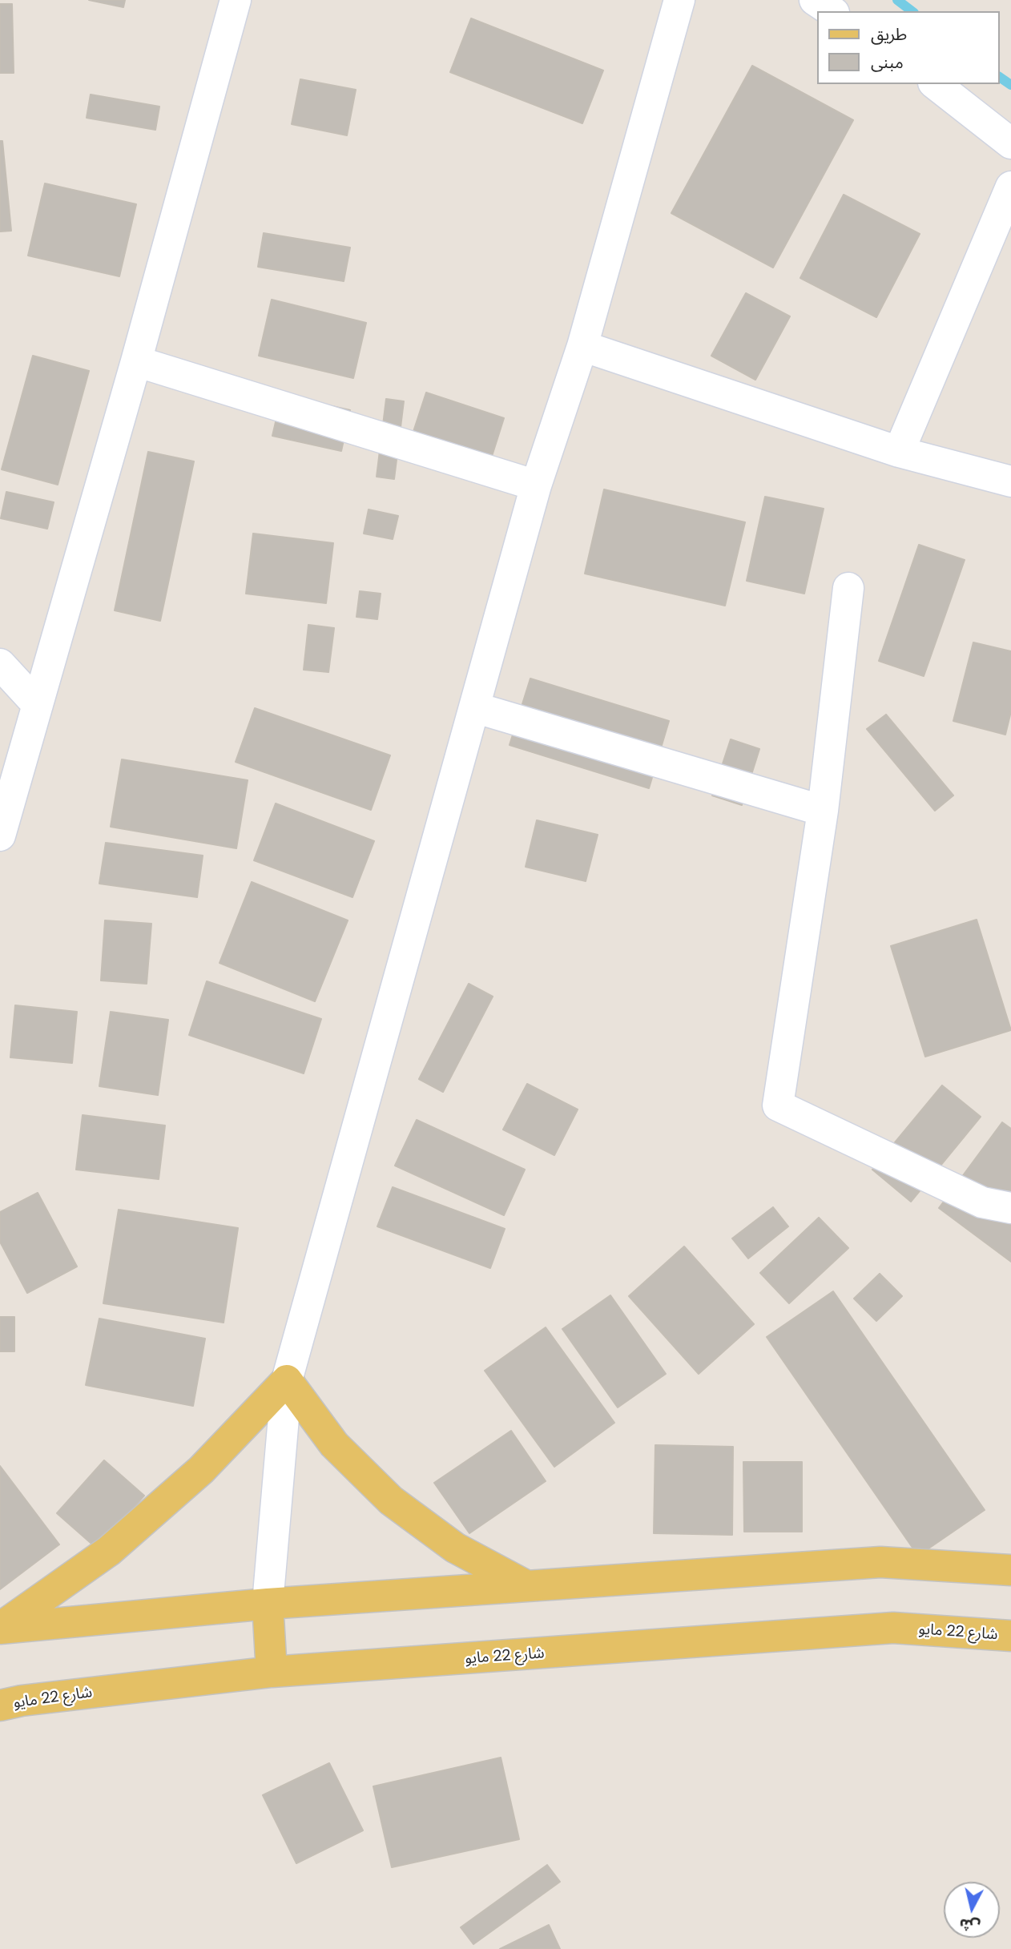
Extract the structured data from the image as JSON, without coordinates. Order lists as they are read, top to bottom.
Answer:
{
  "streets": {
    "main road": ["شارع 22 مايو"]
  },
  "legend": ["طريق", "مبنى"],
  "north": "bottom"
}
